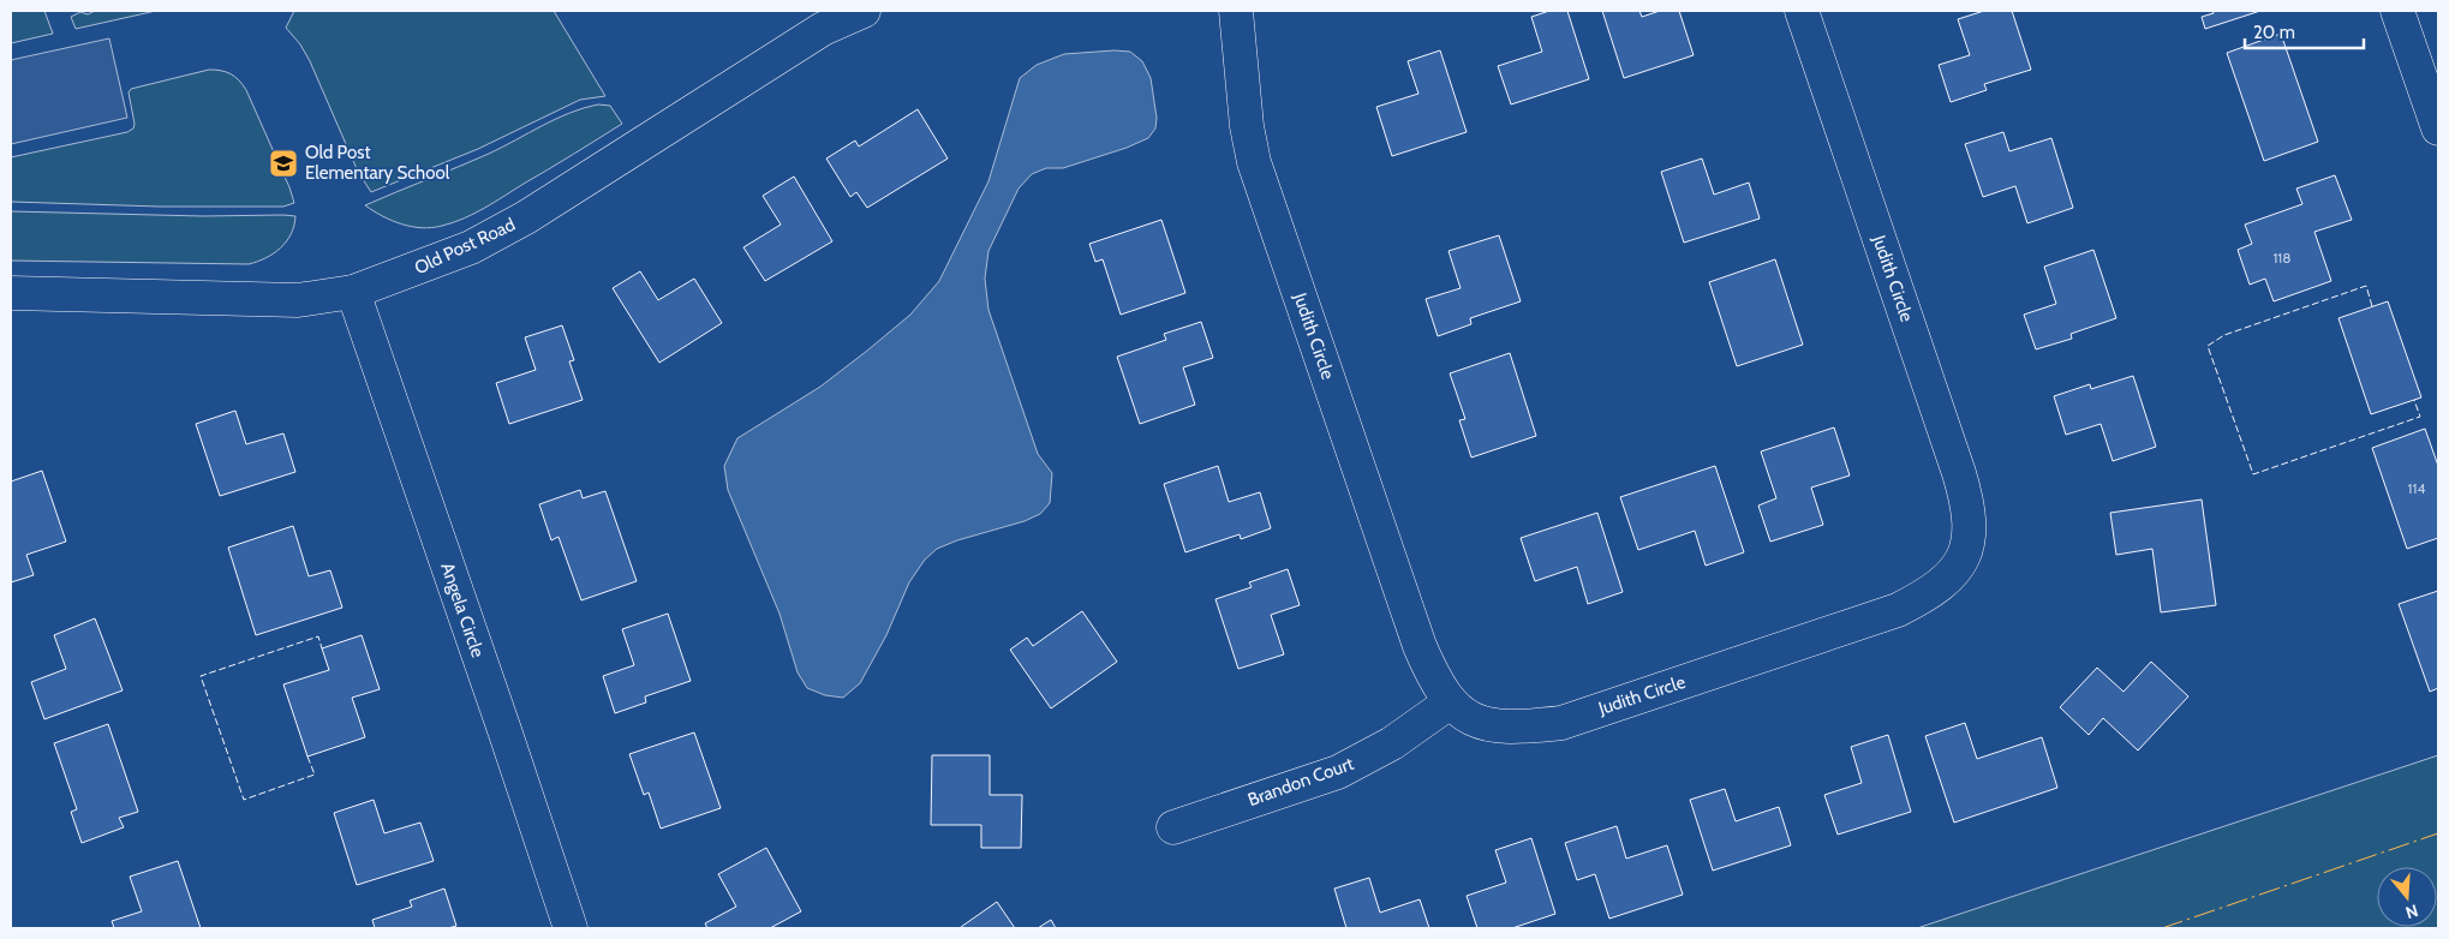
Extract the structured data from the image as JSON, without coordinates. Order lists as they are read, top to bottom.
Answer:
{
  "streets": {
    "street": [
      "Old Post Road",
      "Judith Circle",
      "Angela Circle",
      "Brandon Court"
    ]
  },
  "crossings": [
    ["Old Post Road", "Angela Circle"],
    ["Judith Circle", "Brandon Court"]
  ],
  "places": {
    "school or university": ["Old Post Elementary School"]
  },
  "house_numbers": ["118", "114"],
  "scale_bar": "20 m",
  "north": "bottom"
}
